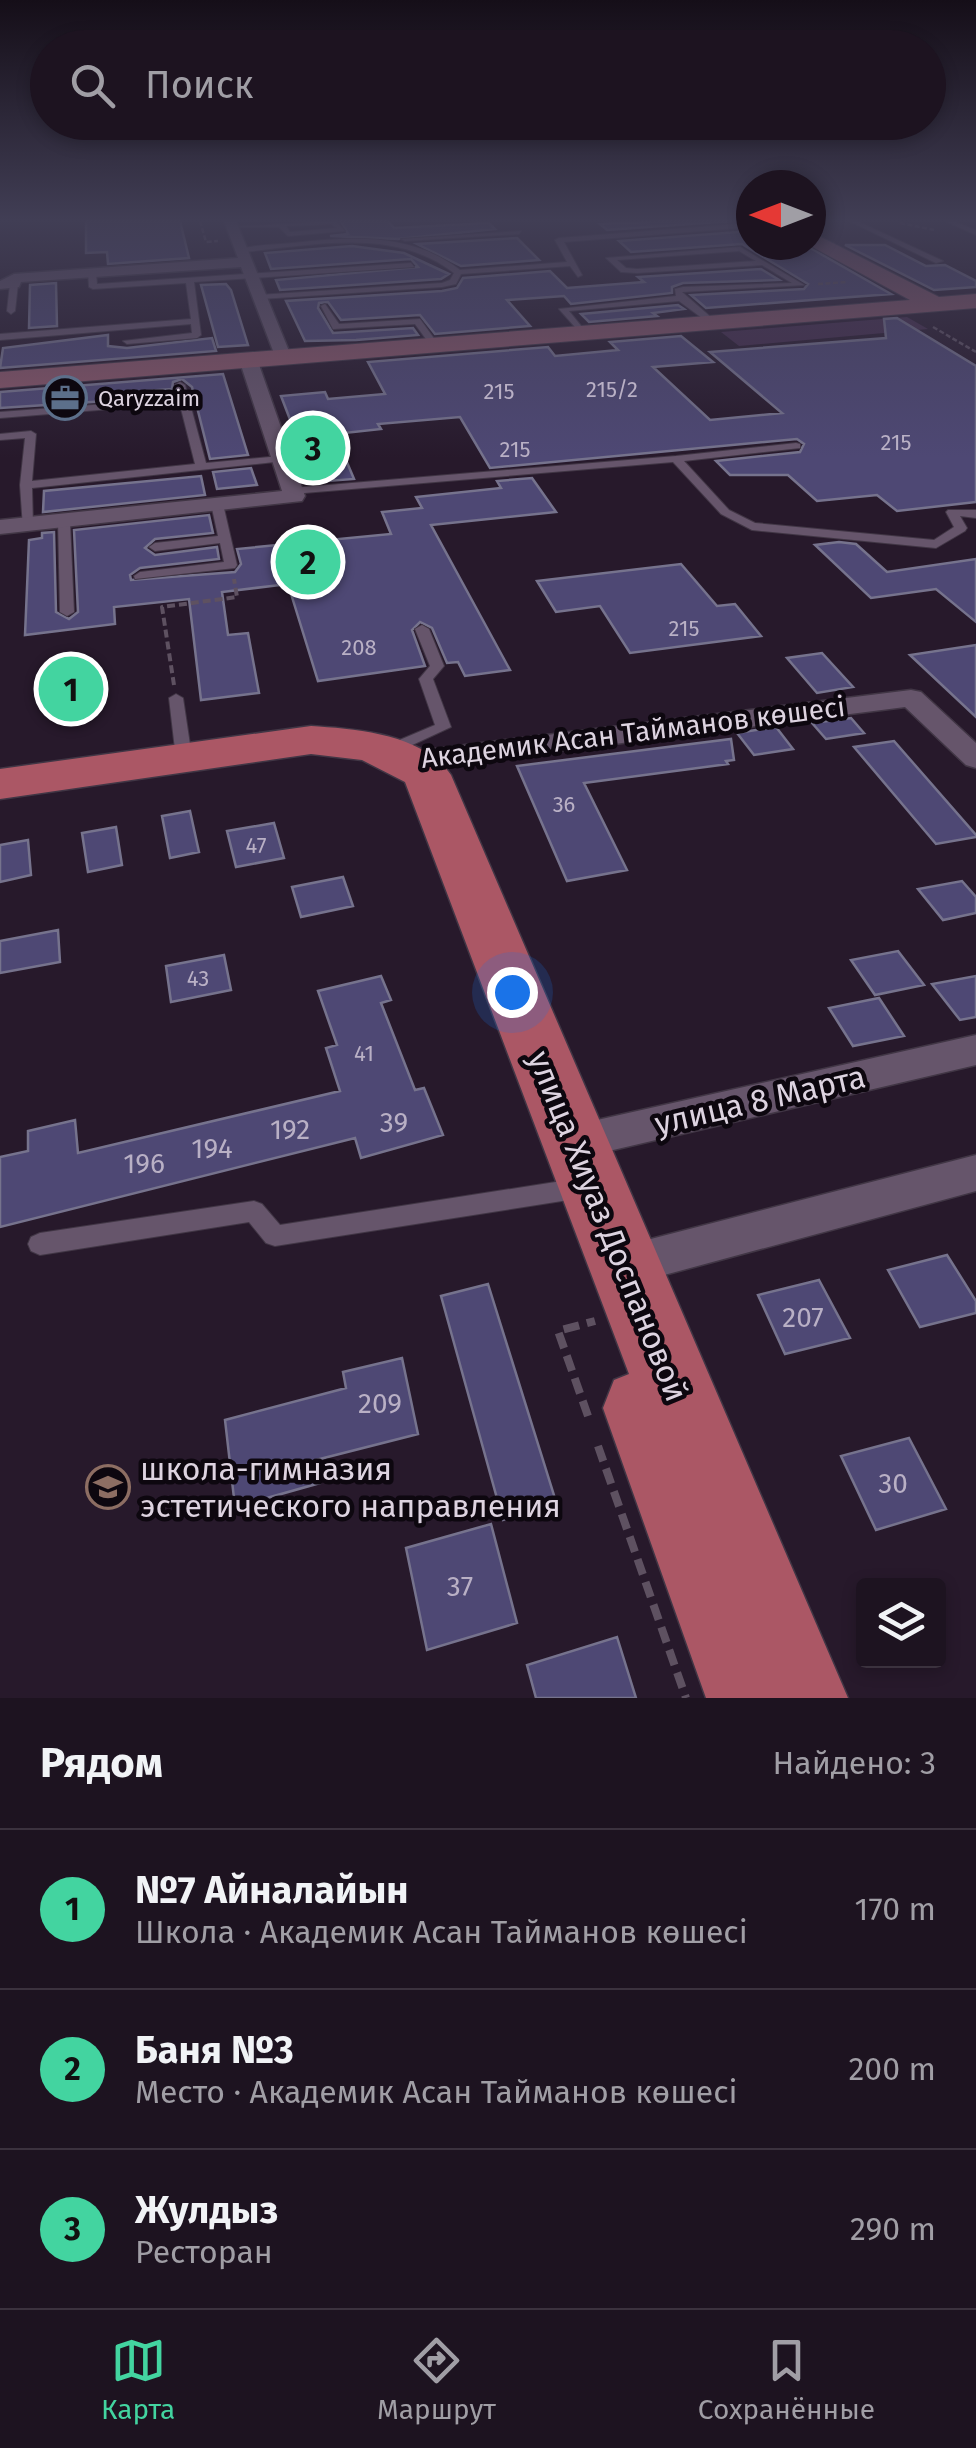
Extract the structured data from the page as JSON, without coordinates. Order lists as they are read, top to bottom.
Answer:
{
  "streets": {
    "main road": ["Академик Асан Тайманов көшесі", "улица Хиуаз Доспановой"],
    "street": ["улица 8 Марта"]
  },
  "crossings": [
    ["Академик Асан Тайманов көшесі", "улица Хиуаз Доспановой"],
    ["улица 8 Марта", "улица Хиуаз Доспановой"]
  ],
  "places": {
    "office": ["Qaryzzaim"],
    "school or university": ["школа-гимназия эстетического направления"]
  },
  "house_numbers": [
    "215/2",
    "215",
    "215",
    "215",
    "215",
    "208",
    "36",
    "47",
    "43",
    "41",
    "39",
    "192",
    "194",
    "196",
    "207",
    "209",
    "30",
    "37"
  ],
  "north": "left",
  "page": {
    "search": "Поиск",
    "pins": ["3", "2", "1"],
    "heading": ["Рядом", "Найдено: 3"],
    "list": [
      {
        "mark": "1",
        "name": "№7 Айналайын",
        "note": "Школа · Академик Асан Тайманов көшесі",
        "value": "170 m"
      },
      {
        "mark": "2",
        "name": "Баня №3",
        "note": "Место · Академик Асан Тайманов көшесі",
        "value": "200 m"
      },
      {
        "mark": "3",
        "name": "Жулдыз",
        "note": "Ресторан",
        "value": "290 m"
      }
    ],
    "nav": ["Карта", "Маршрут", "Сохранённые"]
  }
}
